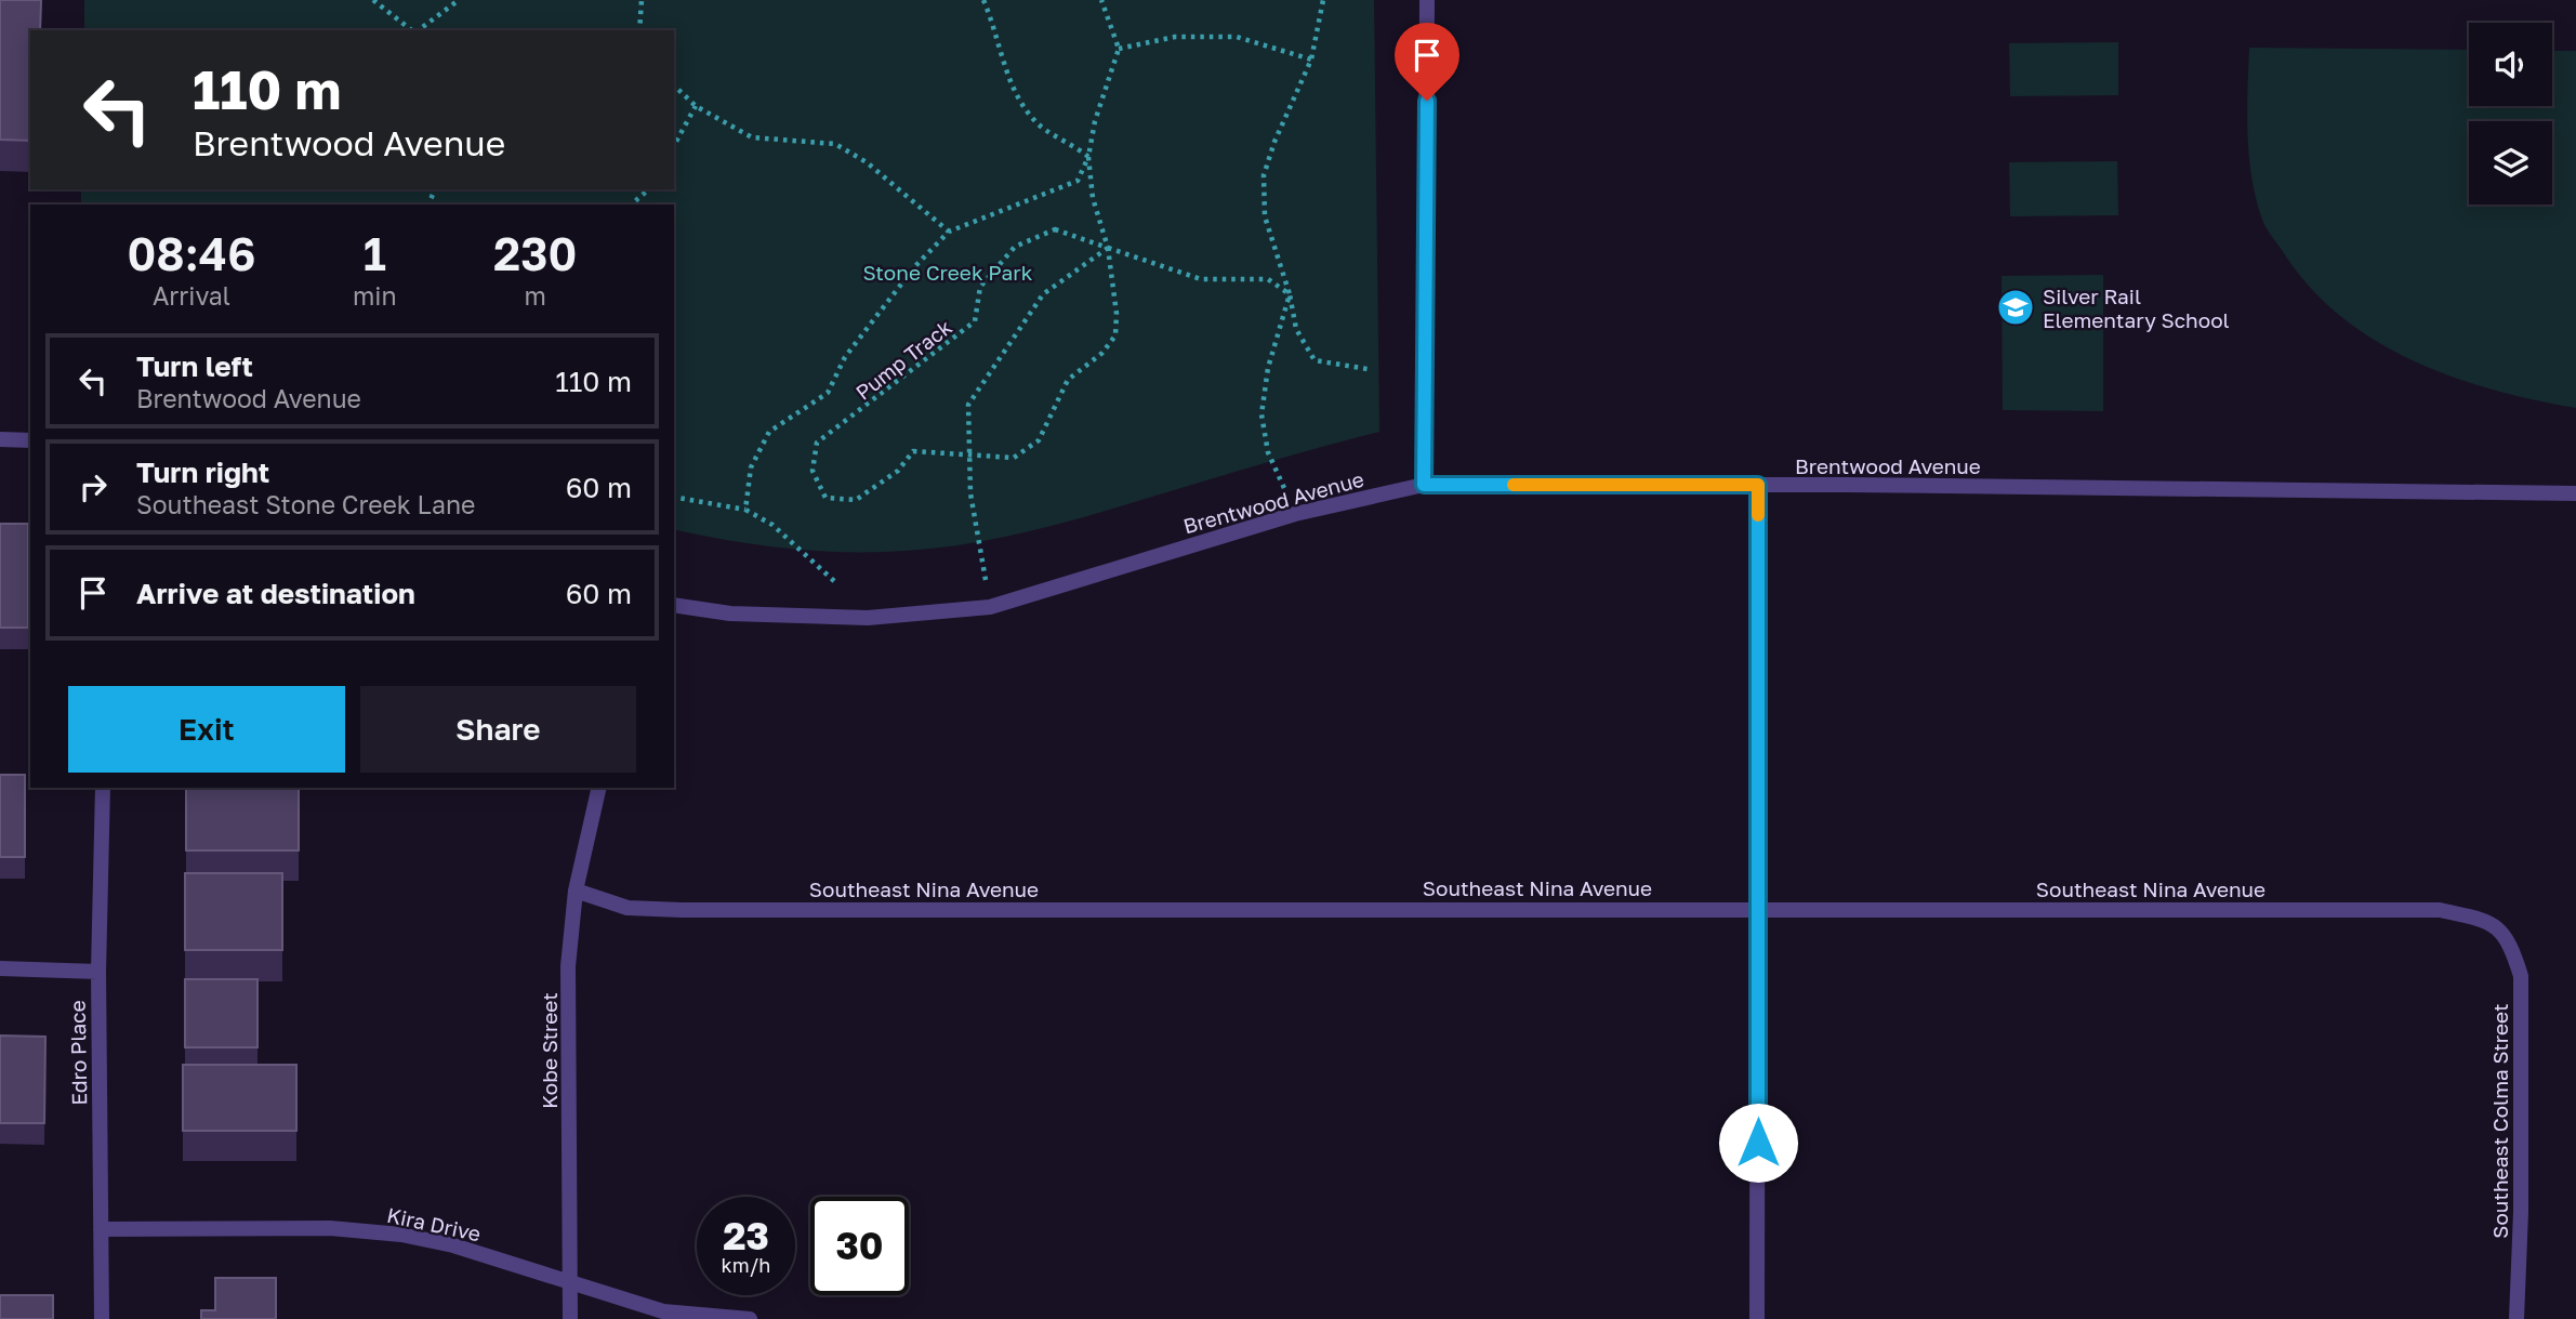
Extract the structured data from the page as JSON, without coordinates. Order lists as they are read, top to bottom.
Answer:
{
  "streets": {
    "street": [
      "Brentwood Avenue",
      "Southeast Nina Avenue",
      "Kobe Street",
      "Edro Place",
      "Southeast Colma Street",
      "Kira Drive"
    ],
    "path": ["Pump Track"]
  },
  "crossings": [
    ["Southeast Nina Avenue", "Kobe Street"],
    ["Southeast Nina Avenue", "Southeast Colma Street"],
    ["Kobe Street", "Kira Drive"],
    ["Edro Place", "Kira Drive"]
  ],
  "parks": ["Stone Creek Park"],
  "places": {
    "school or university": ["Silver Rail Elementary School"]
  },
  "page": {
    "turn": ["110 m", "Brentwood Avenue"],
    "eta": [
      "08:46",
      "Arrival",
      "1",
      "min",
      "230",
      "m"
    ],
    "list": [
      {
        "name": "Turn left",
        "note": "Brentwood Avenue",
        "value": "110 m"
      },
      {
        "name": "Turn right",
        "note": "Southeast Stone Creek Lane",
        "value": "60 m"
      },
      {
        "name": "Arrive at destination",
        "value": "60 m"
      }
    ],
    "buttons": ["Exit", "Share"],
    "speed": "23 km/h",
    "limit": "30"
  }
}
